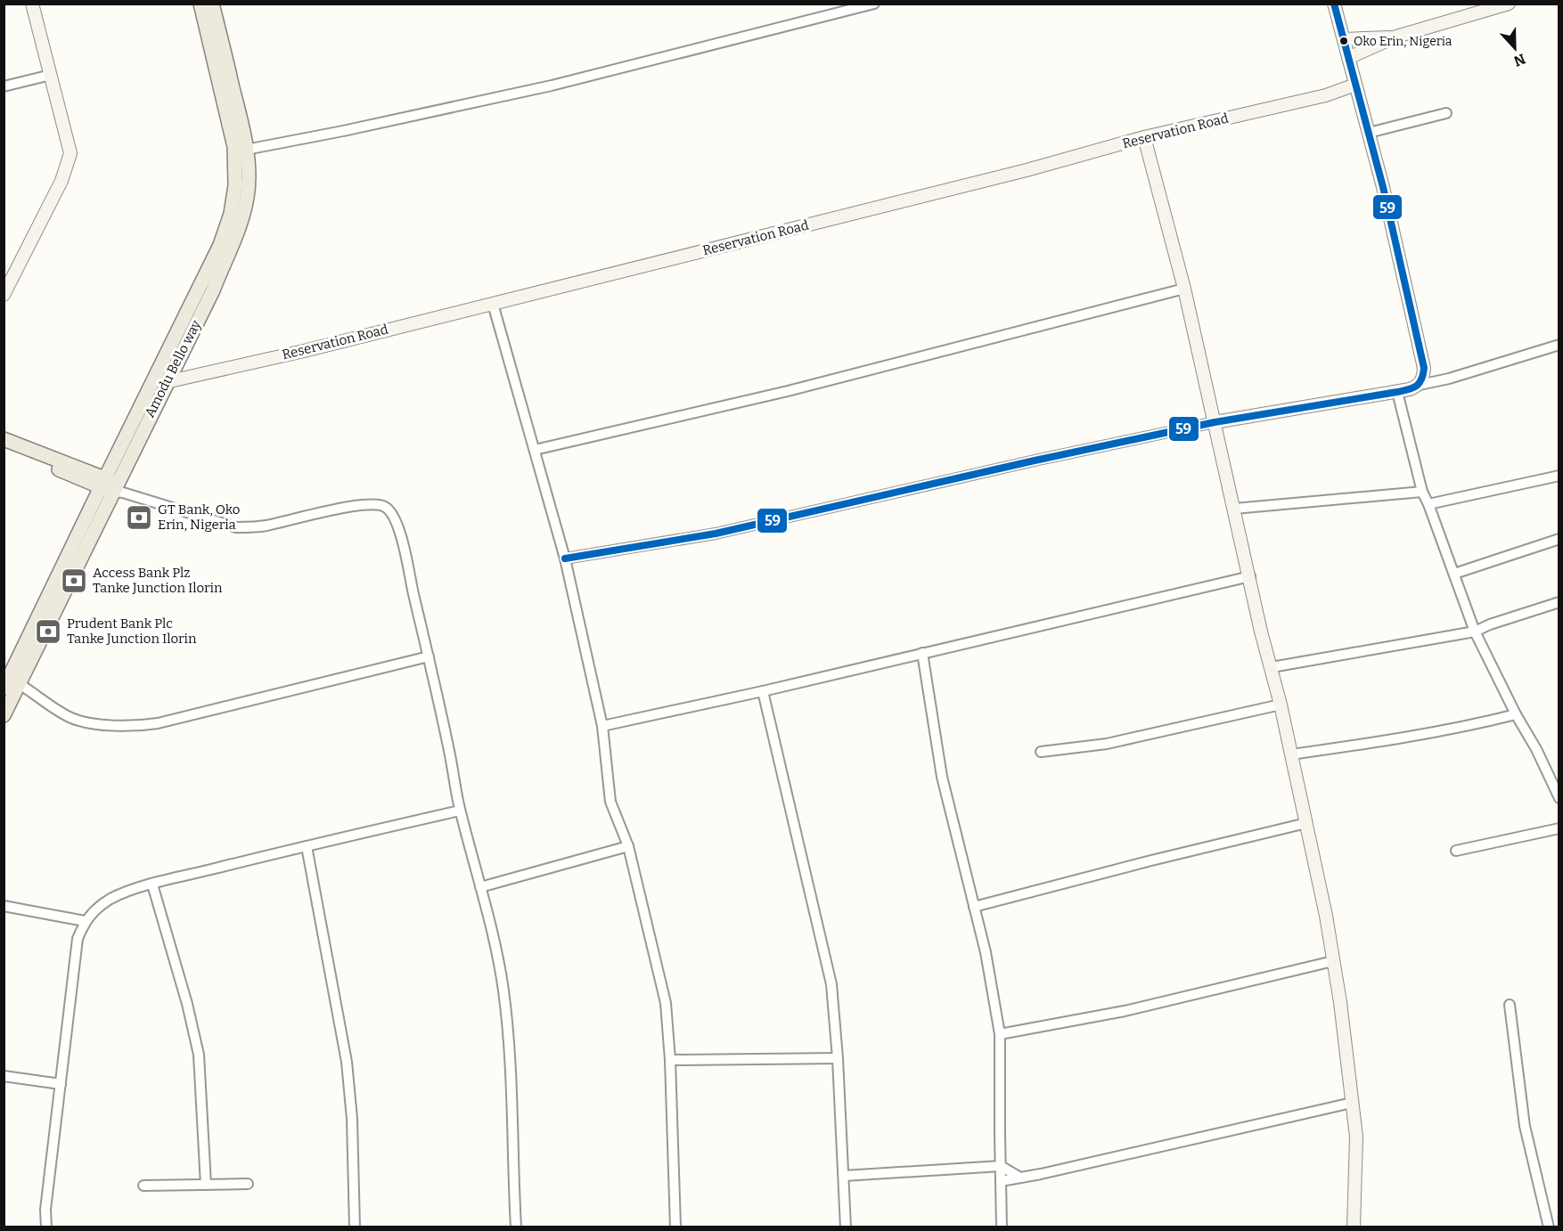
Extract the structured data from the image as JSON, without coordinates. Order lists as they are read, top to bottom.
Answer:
{
  "streets": {
    "main road": ["Amodu Bello way"],
    "street": ["Reservation Road"]
  },
  "crossings": [
    ["Reservation Road", "Amodu Bello way"]
  ],
  "places": {
    "other": ["Oko Erin, Nigeria"],
    "bank": ["GT Bank, Oko Erin, Nigeria", "Access Bank Plz Tanke Junction Ilorin", "Prudent Bank Plc Tanke Junction Ilorin"]
  },
  "lines": ["transit line 59"],
  "north": "bottom"
}
